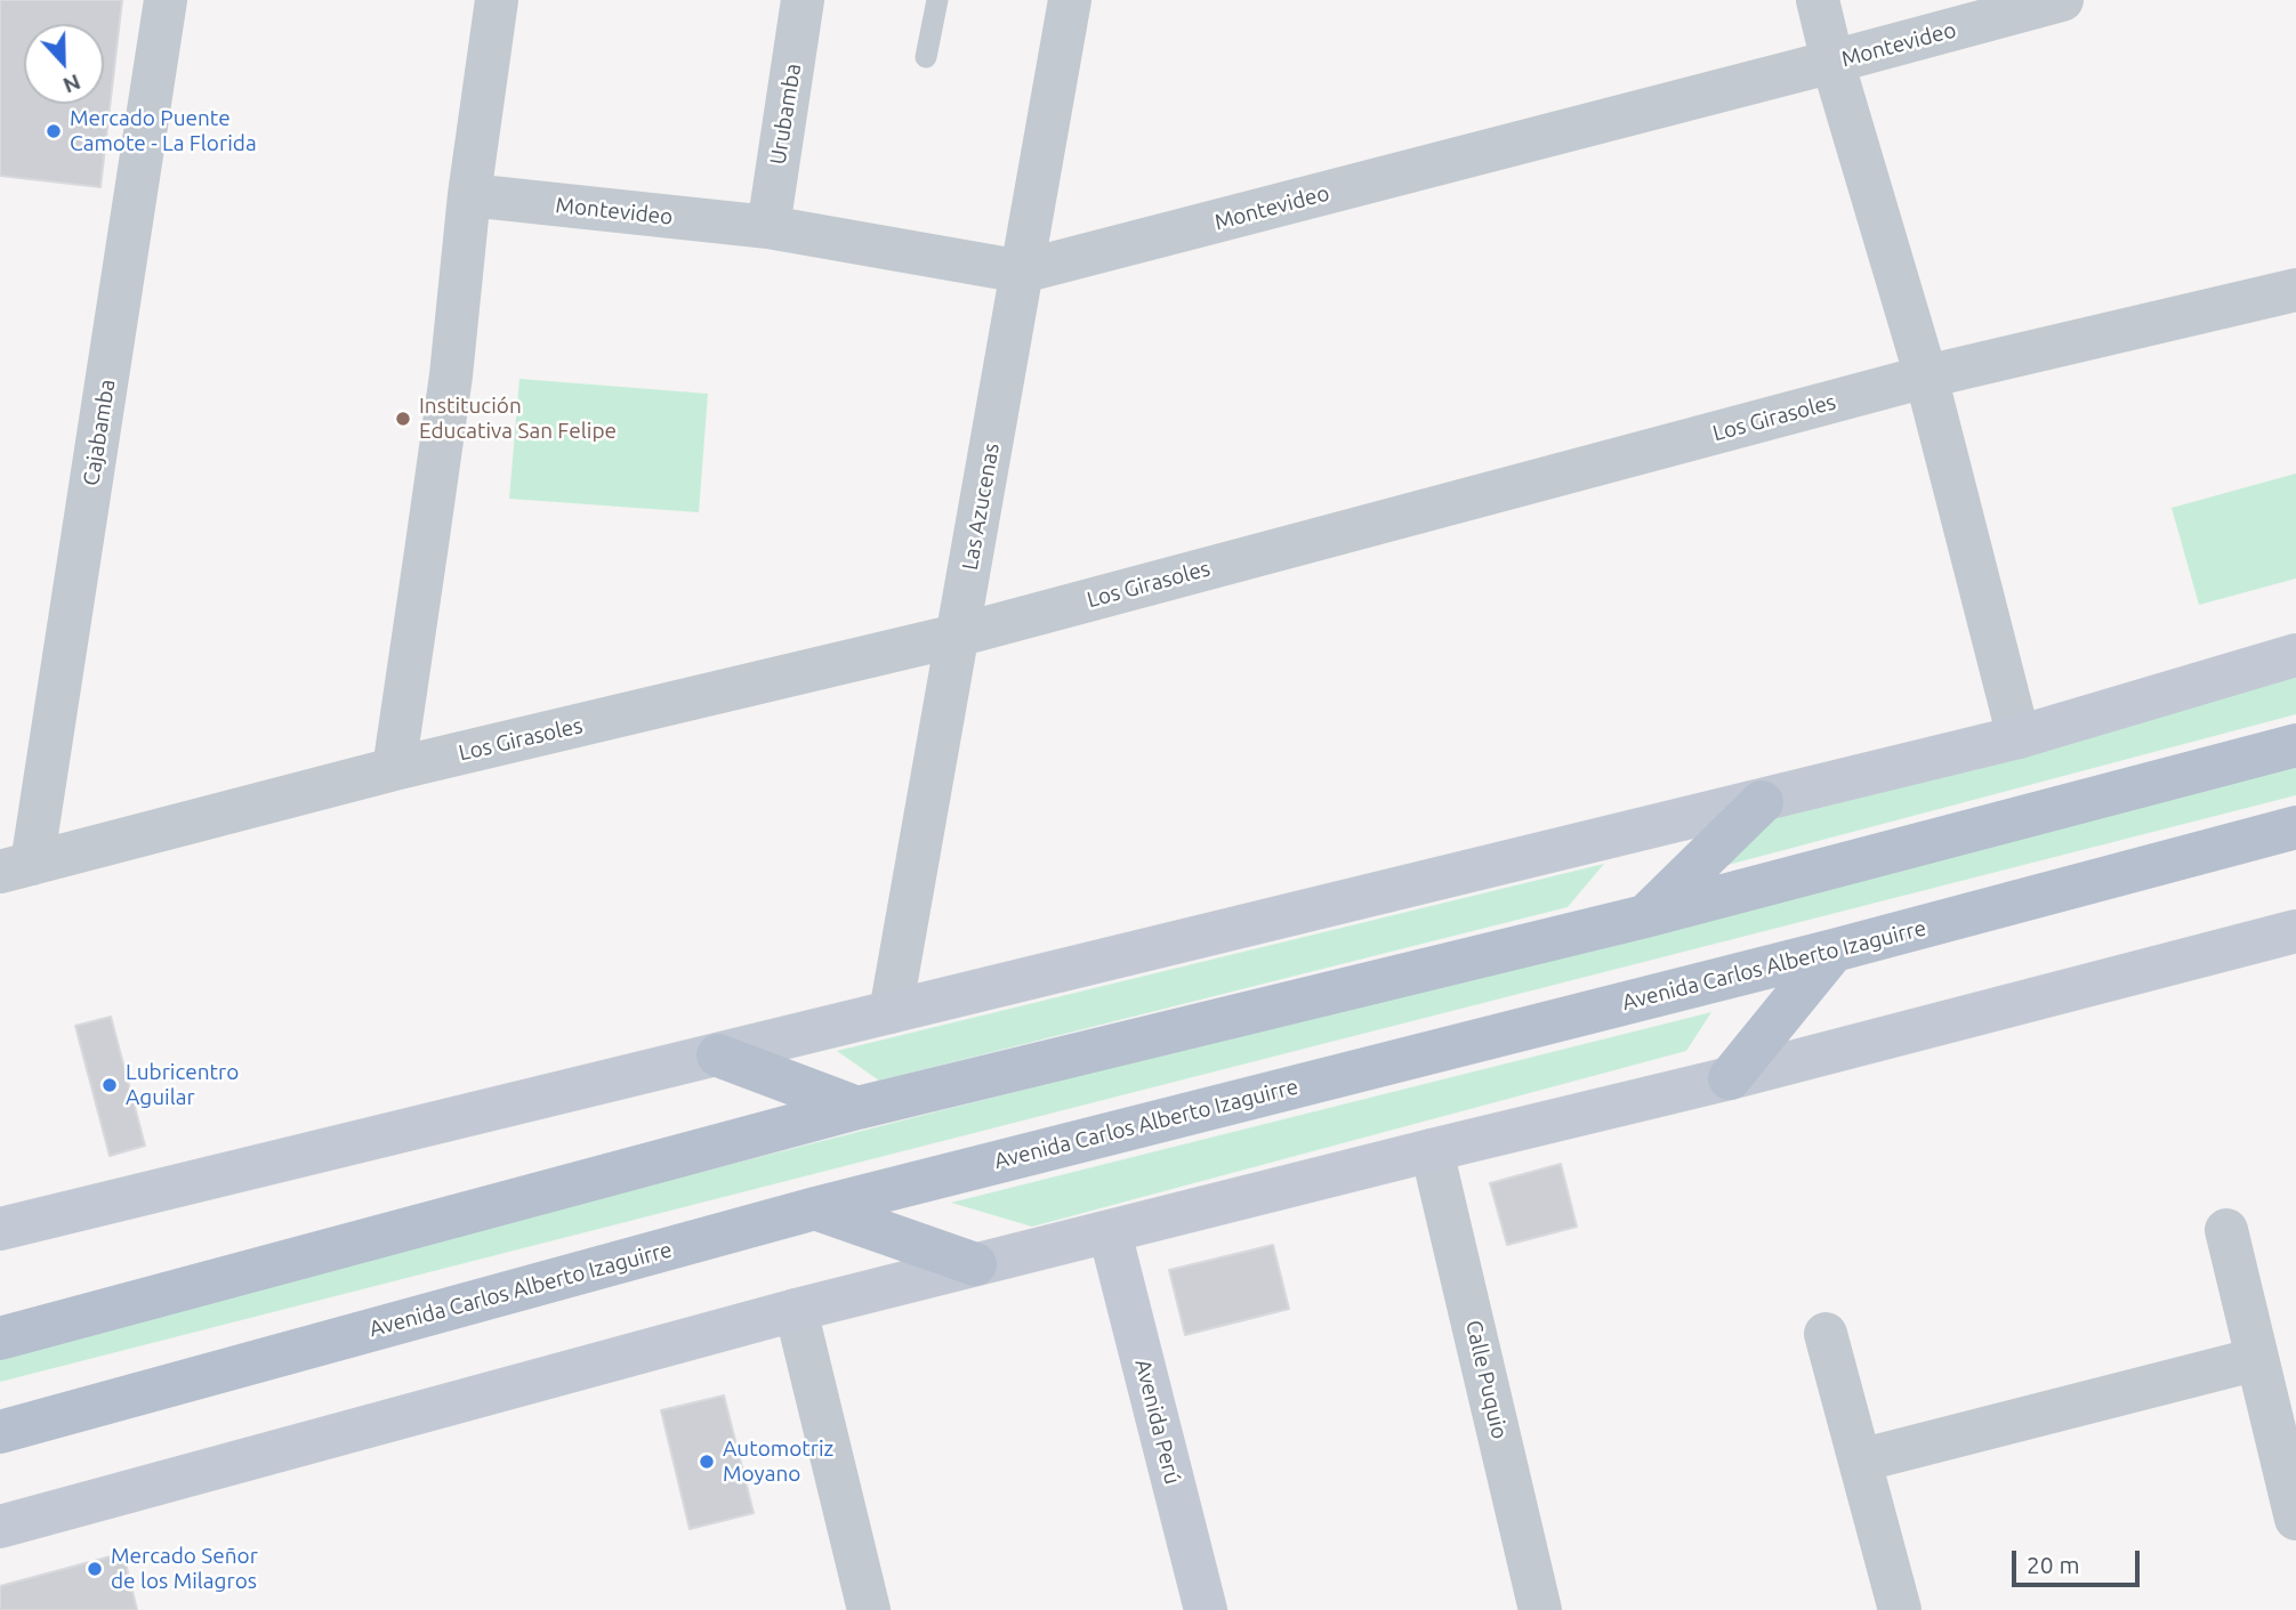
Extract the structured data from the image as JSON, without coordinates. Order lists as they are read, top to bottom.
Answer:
{
  "streets": {
    "main road": ["Avenida Carlos Alberto Izaguirre"],
    "street": [
      "Montevideo",
      "Urubamba",
      "Los Girasoles",
      "Cajabamba",
      "Las Azucenas",
      "Calle Puquio",
      "Avenida Perú"
    ]
  },
  "crossings": [
    ["Montevideo", "Urubamba"],
    ["Montevideo", "Las Azucenas"],
    ["Los Girasoles", "Cajabamba"],
    ["Los Girasoles", "Las Azucenas"]
  ],
  "places": [
    "Mercado Puente Camote - La Florida",
    "Institución Educativa San Felipe",
    "Lubricentro Aguilar",
    "Automotriz Moyano",
    "Mercado Señor de los Milagros"
  ],
  "scale_bar": "20 m",
  "north": "bottom"
}
